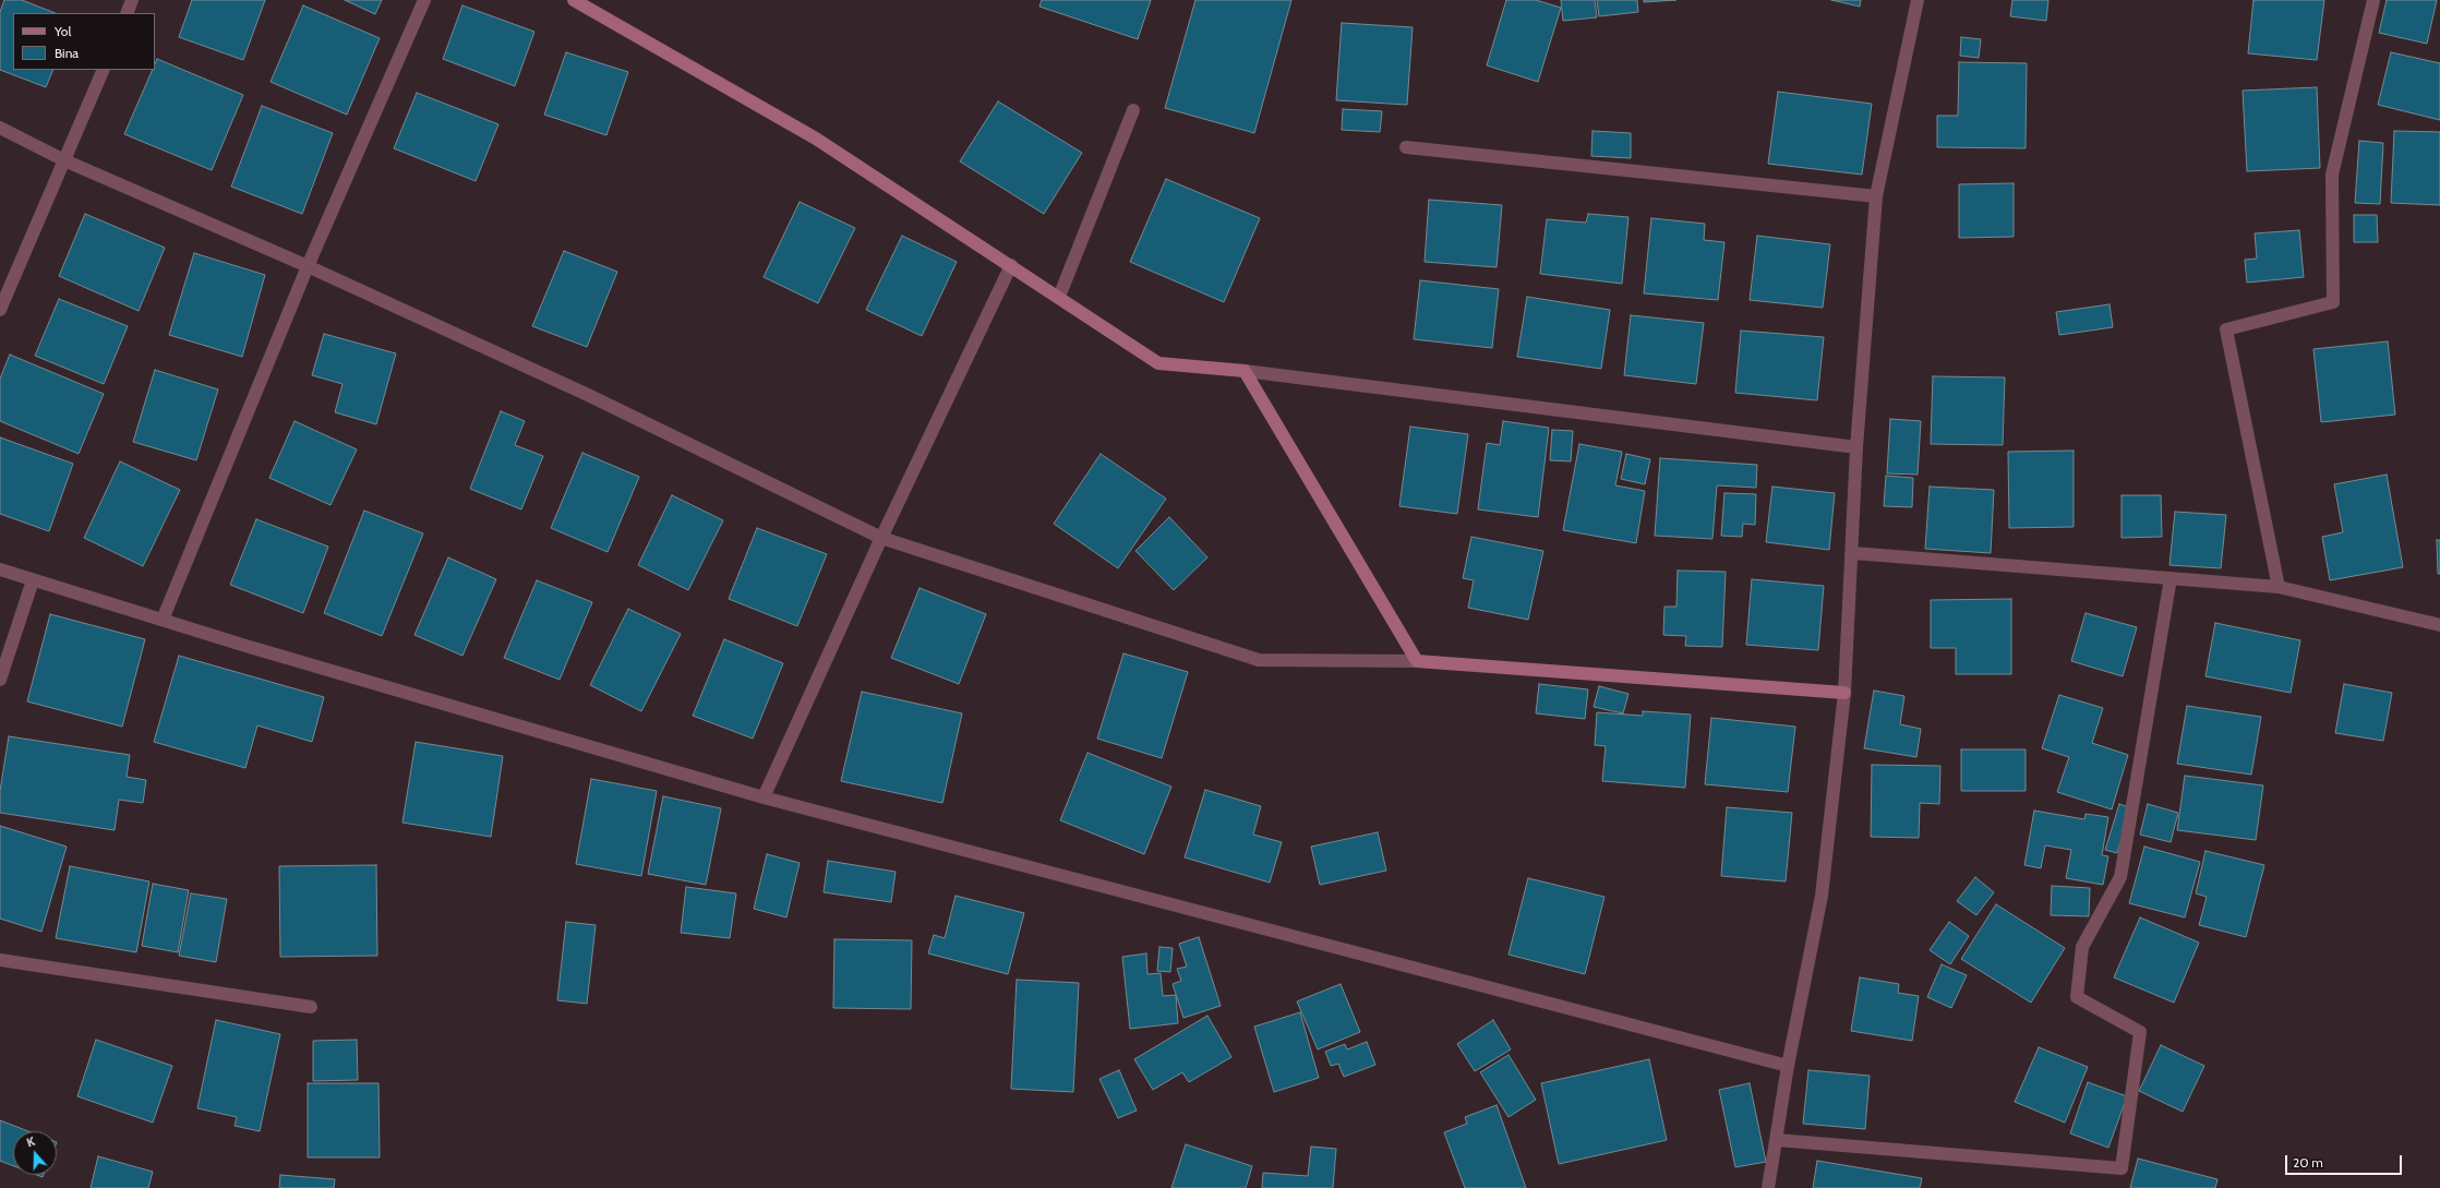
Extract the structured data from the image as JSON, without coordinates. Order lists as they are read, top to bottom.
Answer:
{
  "legend": ["Yol", "Bina"],
  "scale_bar": "20 m",
  "north": "top"
}
